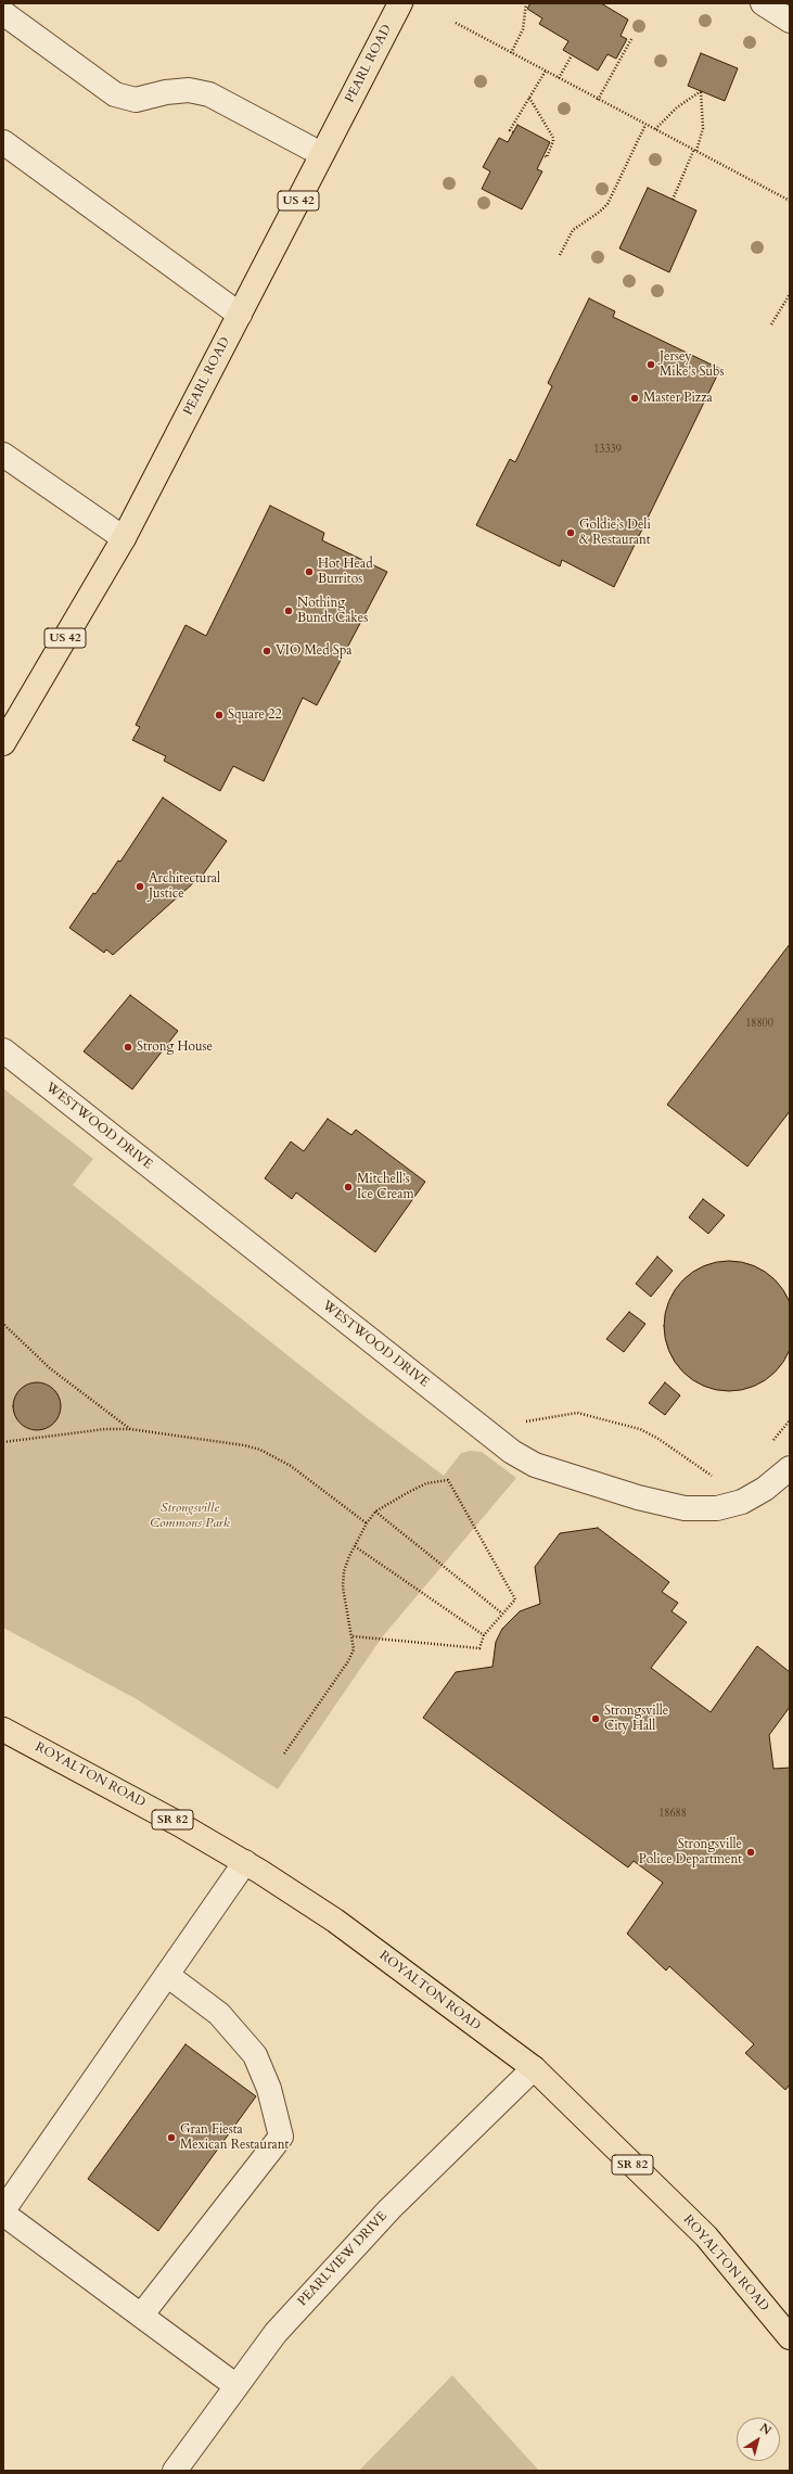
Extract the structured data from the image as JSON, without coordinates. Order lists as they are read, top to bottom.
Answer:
{
  "streets": {
    "main road": [
      "PEARL ROAD",
      "US 42",
      "ROYALTON ROAD",
      "SR 82"
    ],
    "street": ["WESTWOOD DRIVE", "PEARLVIEW DRIVE"]
  },
  "crossings": [
    ["ROYALTON ROAD", "PEARLVIEW DRIVE"]
  ],
  "parks": ["Strongsville Commons Park"],
  "places": [
    "Jersey Mike's Subs",
    "Master Pizza",
    "Goldie’s Deli & Restaurant",
    "Hot Head Burritos",
    "Nothing Bundt Cakes",
    "VIO Med Spa",
    "Square 22",
    "Architectural Justice",
    "Strong House",
    "Mitchell’s Ice Cream",
    "Strongsville City Hall",
    "Strongsville Police Department",
    "Gran Fiesta Mexican Restaurant"
  ],
  "house_numbers": ["13339", "18800", "18688"],
  "north": "top right"
}
